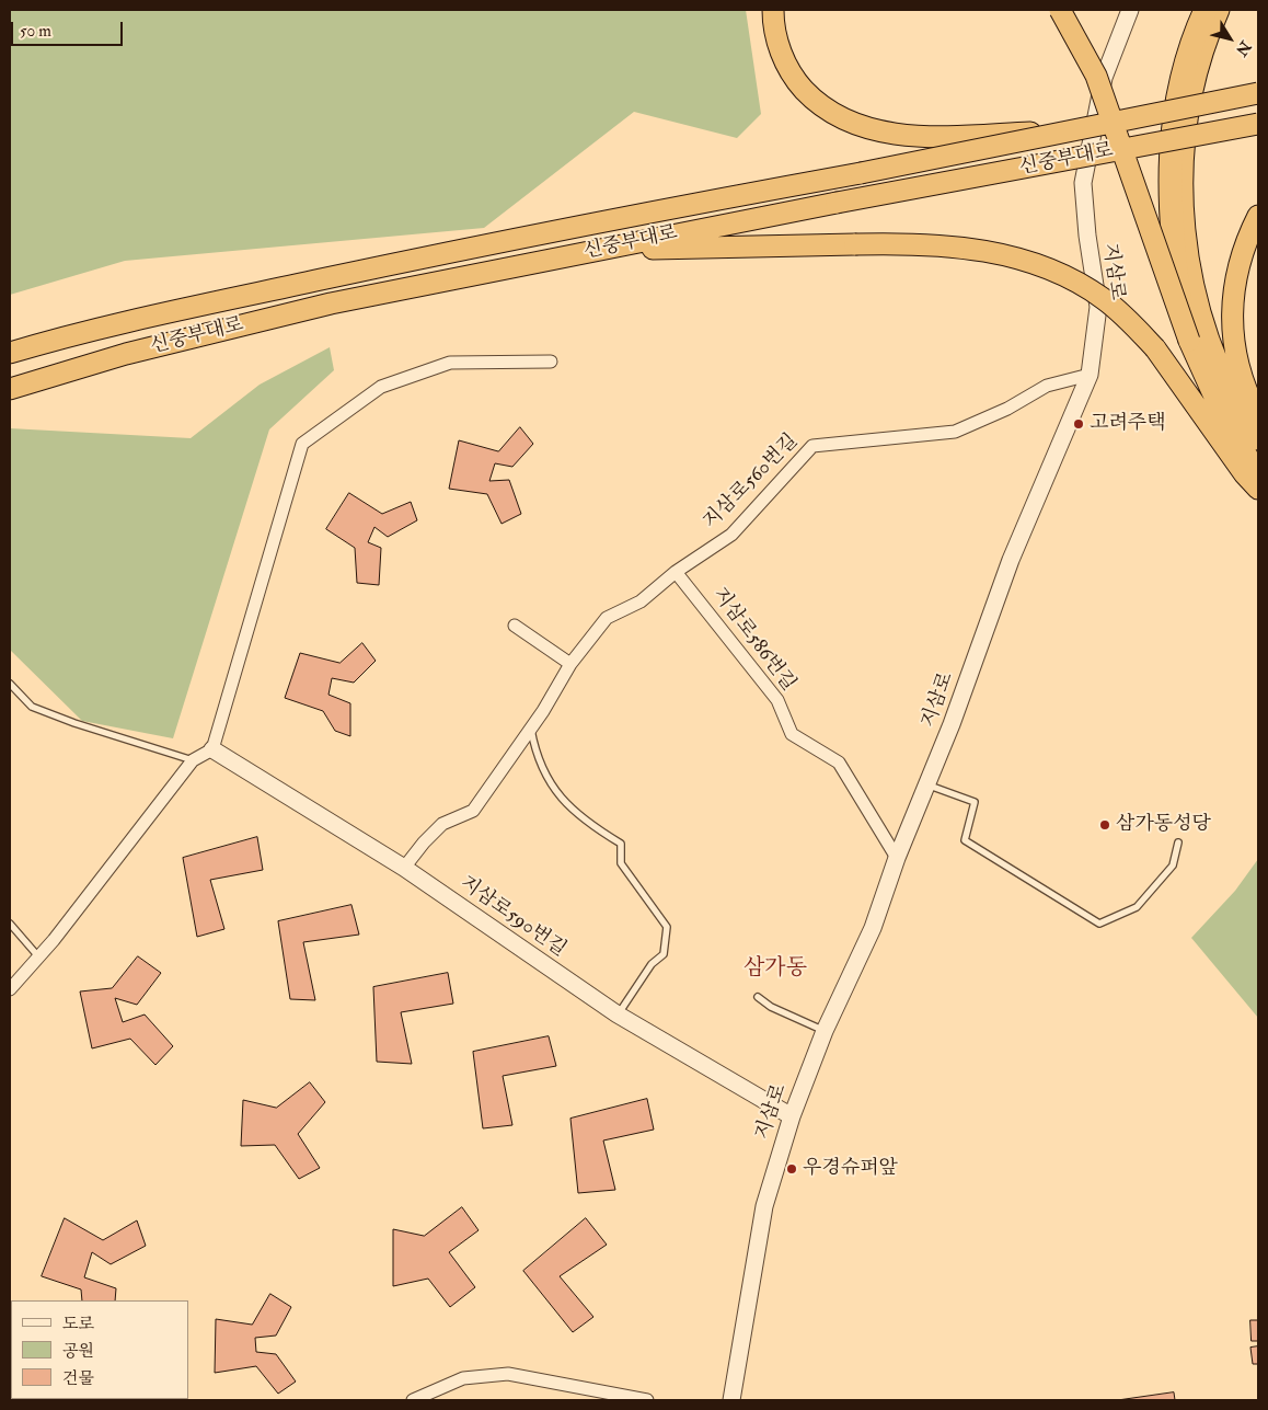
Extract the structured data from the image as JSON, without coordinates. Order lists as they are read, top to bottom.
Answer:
{
  "streets": {
    "highway": ["신중부대로"],
    "street": [
      "지삼로",
      "지삼로560번길",
      "지삼로586번길",
      "지삼로590번길"
    ]
  },
  "crossings": [
    ["지삼로", "지삼로560번길"],
    ["지삼로", "지삼로586번길"],
    ["지삼로", "지삼로590번길"],
    ["지삼로560번길", "지삼로586번길"],
    ["지삼로560번길", "지삼로590번길"]
  ],
  "districts": ["삼가동"],
  "places": ["고려주택", "삼가동성당", "우경슈퍼앞"],
  "legend": ["도로", "공원", "건물"],
  "scale_bar": "50 m",
  "north": "bottom right"
}
